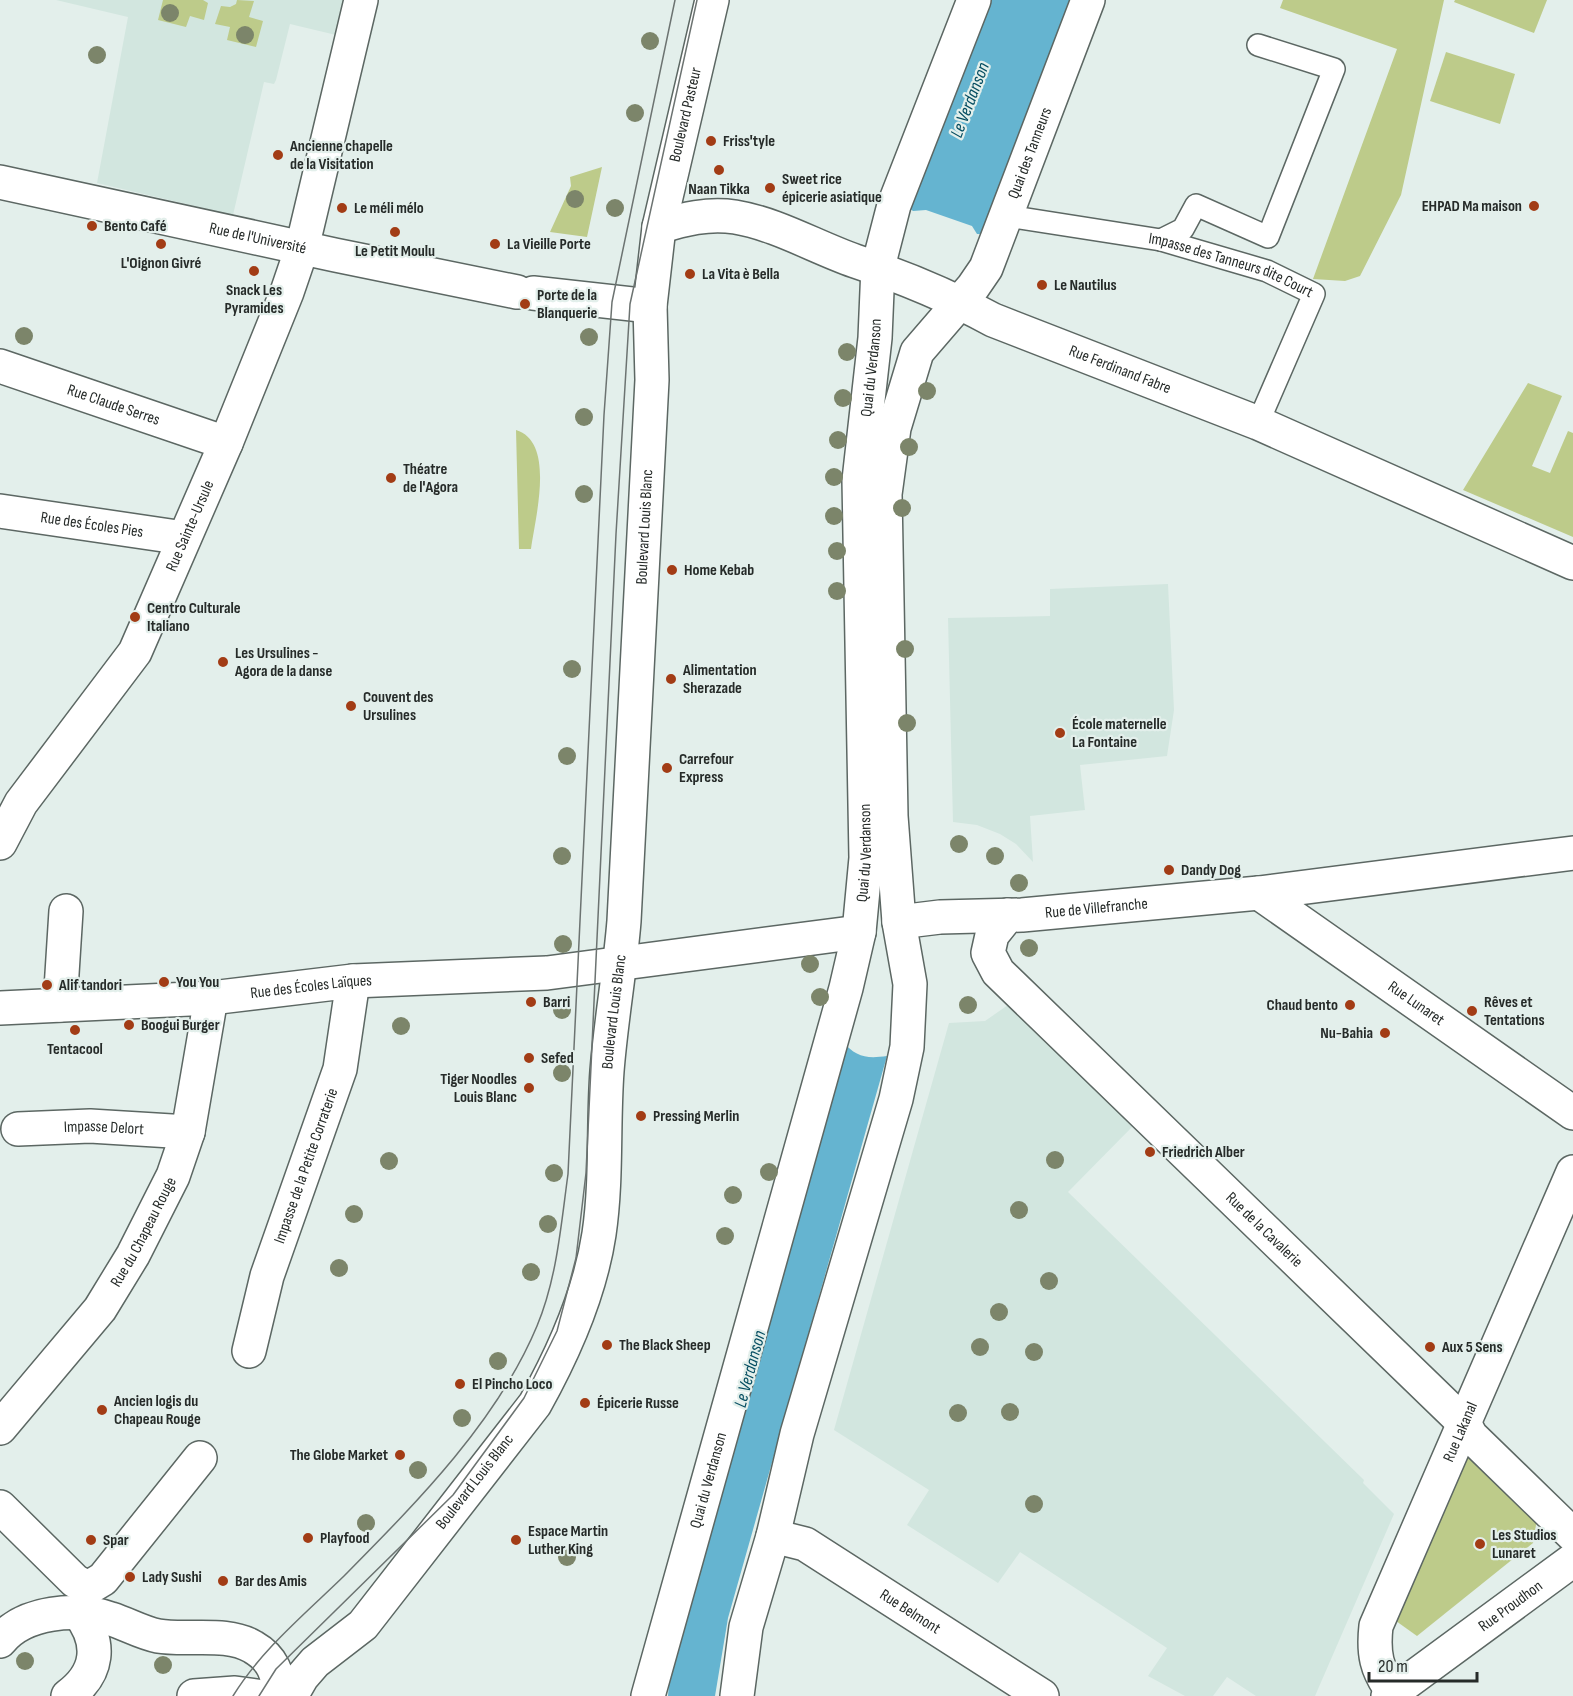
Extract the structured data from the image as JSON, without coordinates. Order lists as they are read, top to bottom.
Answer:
{
  "streets": {
    "street": [
      "Boulevard Pasteur",
      "Quai des Tanneurs",
      "Rue de l'Université",
      "Quai du Verdanson",
      "Rue Ferdinand Fabre",
      "Rue Claude Serres",
      "Rue des Écoles Pies",
      "Rue Sainte-Ursule",
      "Boulevard Louis Blanc",
      "Rue de Villefranche",
      "Rue des Écoles Laïques",
      "Rue Lunaret",
      "Impasse Delort",
      "Impasse de la Petite Corraterie",
      "Rue de la Cavalerie",
      "Rue du Chapeau Rouge",
      "Rue Lakanal",
      "Rue Proudhon",
      "Rue Belmont"
    ],
    "lane": ["Impasse des Tanneurs dite Court"]
  },
  "crossings": [
    ["Boulevard Pasteur", "Rue Ferdinand Fabre"],
    ["Boulevard Pasteur", "Boulevard Louis Blanc"],
    ["Quai des Tanneurs", "Impasse des Tanneurs dite Court"],
    ["Quai des Tanneurs", "Quai du Verdanson"],
    ["Quai des Tanneurs", "Rue Ferdinand Fabre"],
    ["Rue de l'Université", "Rue Sainte-Ursule"],
    ["Rue de l'Université", "Boulevard Louis Blanc"],
    ["Impasse des Tanneurs dite Court", "Rue Ferdinand Fabre"],
    ["Quai du Verdanson", "Rue Ferdinand Fabre"],
    ["Quai du Verdanson", "Rue de Villefranche"],
    ["Quai du Verdanson", "Rue Belmont"],
    ["Rue Ferdinand Fabre", "Boulevard Louis Blanc"],
    ["Rue Claude Serres", "Rue Sainte-Ursule"],
    ["Rue des Écoles Pies", "Rue Sainte-Ursule"],
    ["Boulevard Louis Blanc", "Rue de Villefranche"],
    ["Boulevard Louis Blanc", "Rue des Écoles Laïques"],
    ["Rue de Villefranche", "Rue des Écoles Laïques"],
    ["Rue de Villefranche", "Rue Lunaret"],
    ["Rue de Villefranche", "Rue de la Cavalerie"],
    ["Rue des Écoles Laïques", "Impasse de la Petite Corraterie"],
    ["Rue des Écoles Laïques", "Rue du Chapeau Rouge"],
    ["Impasse Delort", "Rue du Chapeau Rouge"],
    ["Rue de la Cavalerie", "Rue Lakanal"],
    ["Rue Lakanal", "Rue Proudhon"]
  ],
  "water": ["Le Verdanson"],
  "places": [
    "Friss'tyle",
    "Ancienne chapelle de la Visitation",
    "Naan Tikka",
    "Sweet rice épicerie asiatique",
    "EHPAD Ma maison",
    "Le méli mélo",
    "Bento Café",
    "Le Petit Moulu",
    "L'Oignon Givré",
    "La Vieille Porte",
    "Snack Les Pyramides",
    "La Vita è Bella",
    "Le Nautilus",
    "Porte de la Blanquerie",
    "Théatre de l'Agora",
    "Home Kebab",
    "Centro Culturale Italiano",
    "Les Ursulines - Agora de la danse",
    "Alimentation Sherazade",
    "Couvent des Ursulines",
    "École maternelle La Fontaine",
    "Carrefour Express",
    "Dandy Dog",
    "You You",
    "Alif tandori",
    "Barri",
    "Chaud bento",
    "Rêves et Tentations",
    "Boogui Burger",
    "Tentacool",
    "Nu-Bahia",
    "Sefed",
    "Tiger Noodles Louis Blanc",
    "Pressing Merlin",
    "Friedrich Alber",
    "The Black Sheep",
    "Aux 5 Sens",
    "El Pincho Loco",
    "Épicerie Russe",
    "Ancien logis du Chapeau Rouge",
    "The Globe Market",
    "Playfood",
    "Spar",
    "Espace Martin Luther King",
    "Les Studios Lunaret",
    "Lady Sushi",
    "Bar des Amis"
  ],
  "scale_bar": "20 m"
}
